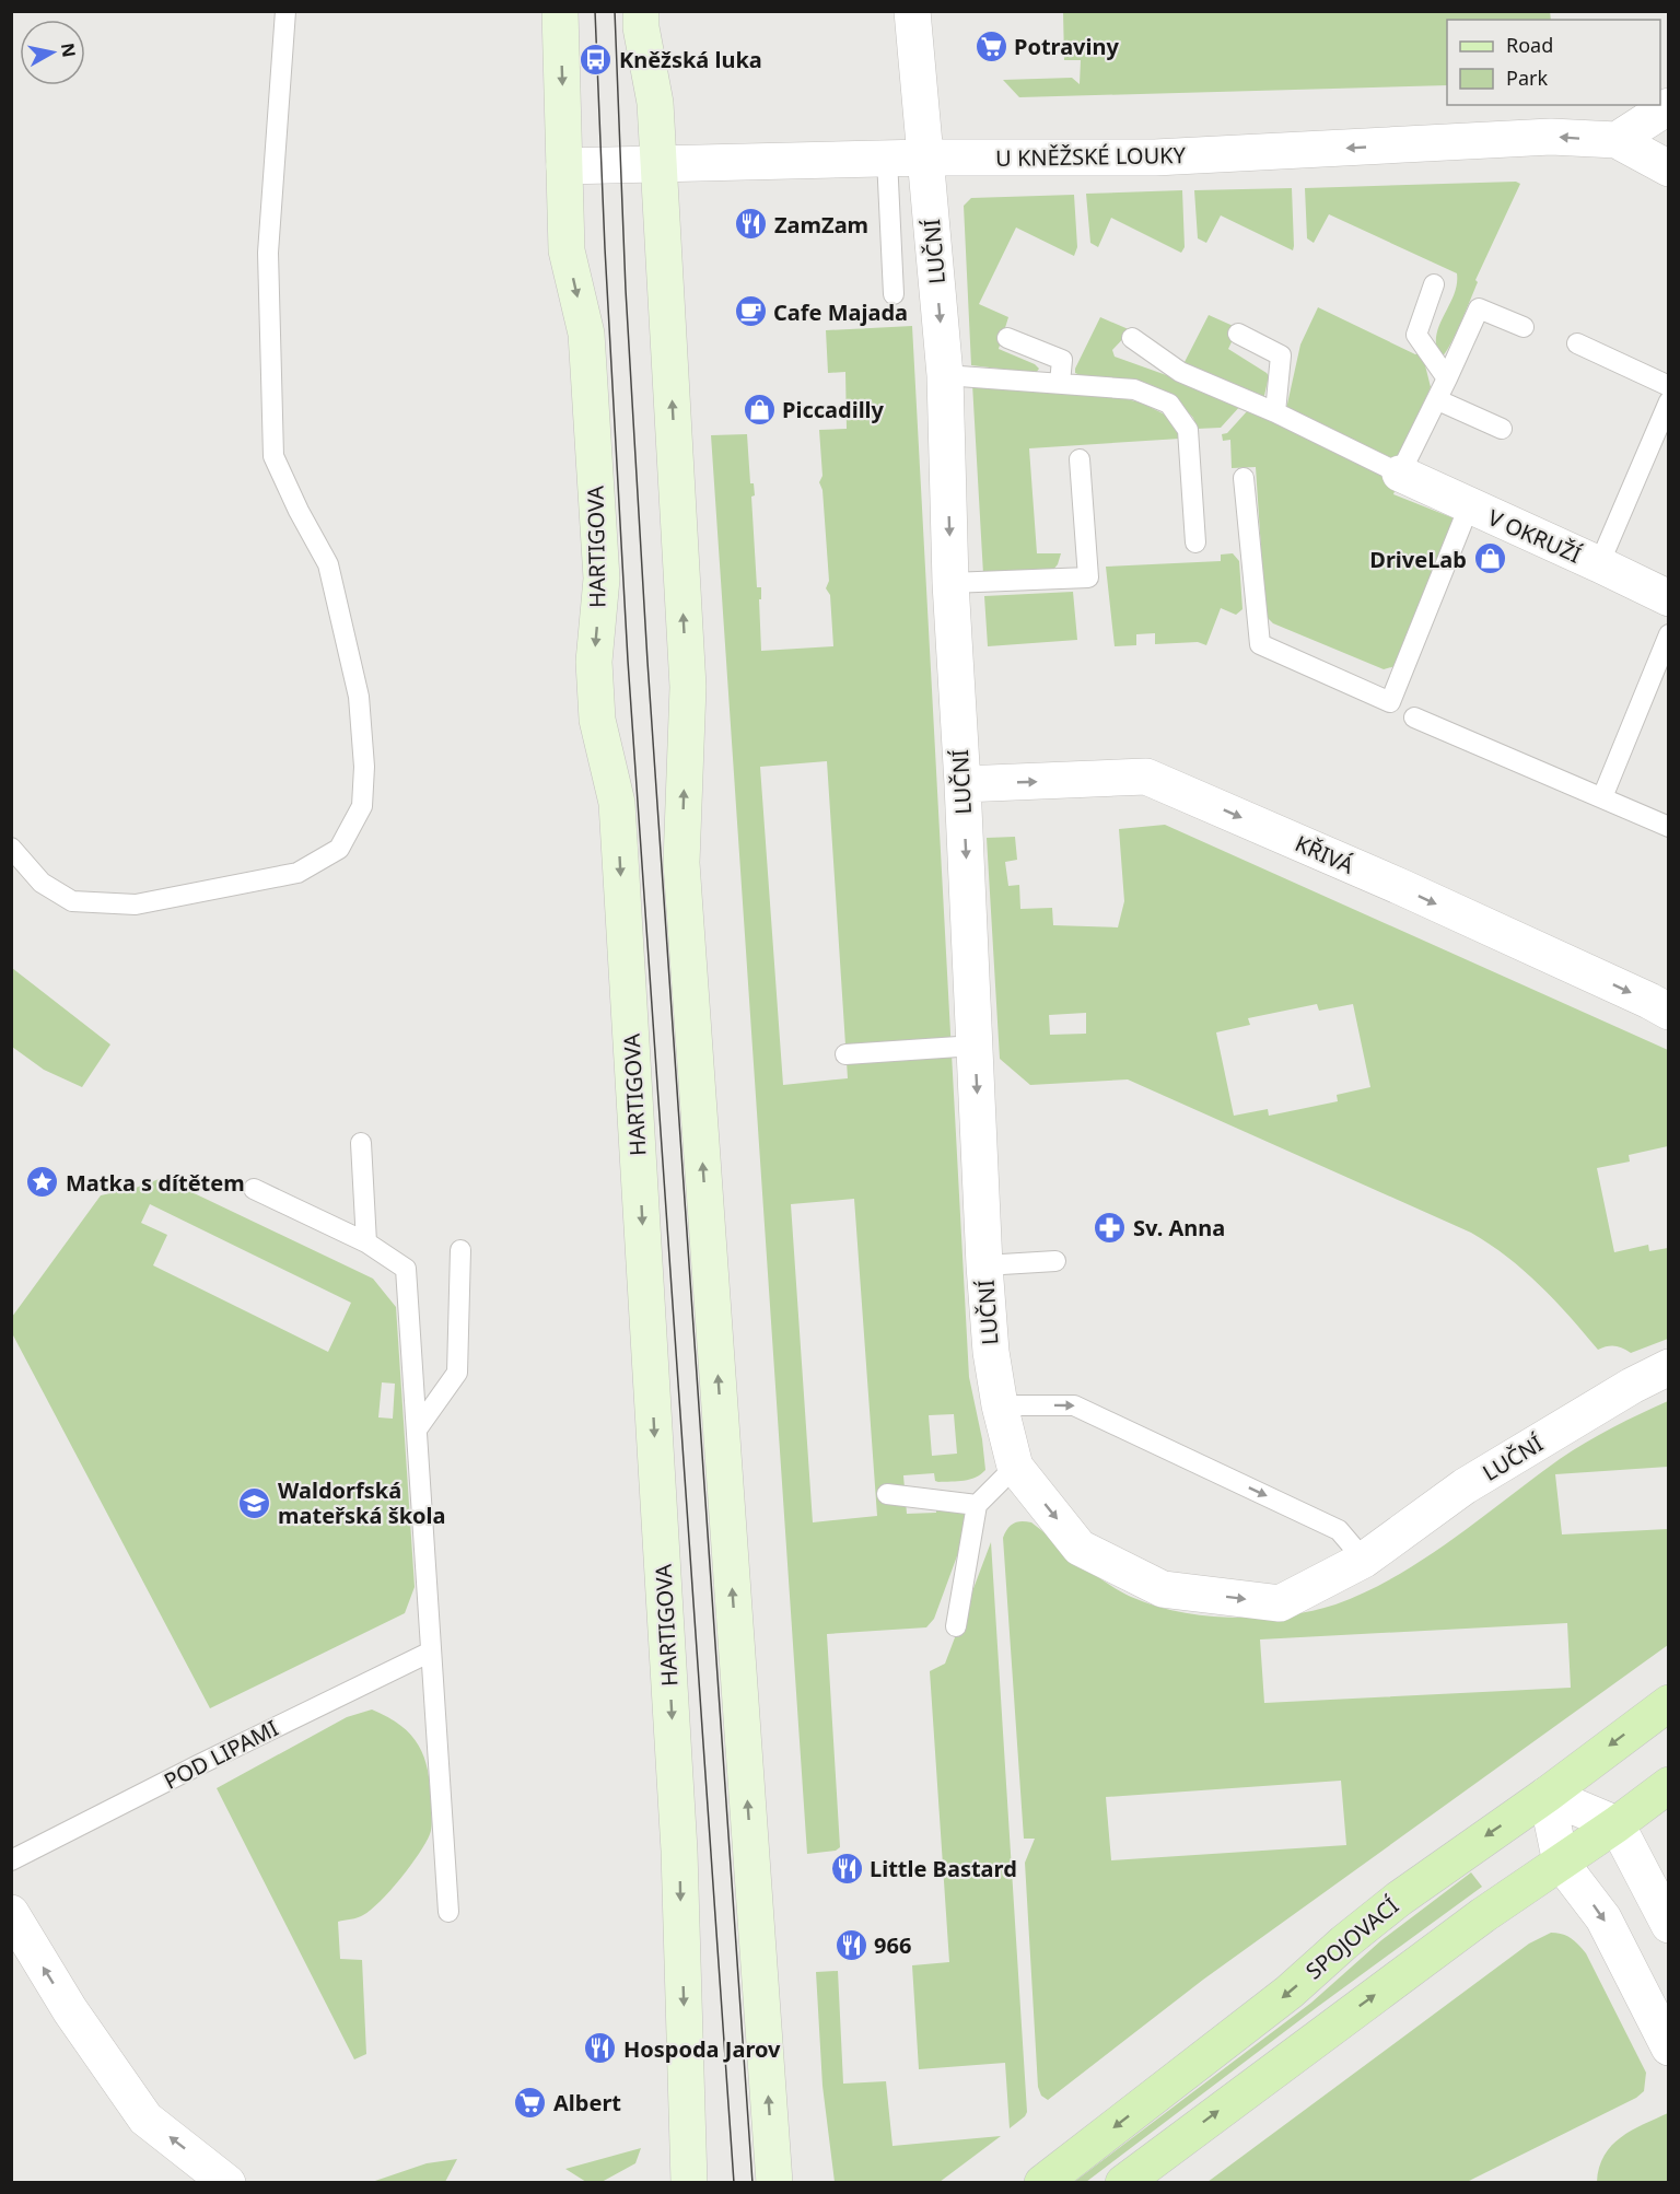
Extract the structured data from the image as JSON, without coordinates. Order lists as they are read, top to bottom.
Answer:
{
  "streets": {
    "main road": ["HARTIGOVA", "SPOJOVACÍ"],
    "street": [
      "U KNĚŽSKÉ LOUKY",
      "LUČNÍ",
      "V OKRUŽÍ",
      "KŘIVÁ"
    ],
    "lane": ["POD LIPAMI"]
  },
  "crossings": [
    ["U KNĚŽSKÉ LOUKY", "LUČNÍ"],
    ["U KNĚŽSKÉ LOUKY", "HARTIGOVA"],
    ["LUČNÍ", "KŘIVÁ"]
  ],
  "one_way": ["U KNĚŽSKÉ LOUKY", "LUČNÍ", "KŘIVÁ"],
  "places": {
    "supermarket": ["Potraviny", "Albert"],
    "bus stop": ["Kněžská luka"],
    "restaurant": [
      "ZamZam",
      "Little Bastard",
      "966",
      "Hospoda Jarov"
    ],
    "cafe": ["Cafe Majada"],
    "shop": ["Piccadilly", "DriveLab"],
    "place": ["Matka s dítětem"],
    "pharmacy": ["Sv. Anna"],
    "school or university": ["Waldorfská mateřská škola"]
  },
  "legend": ["Road", "Park"],
  "north": "right"
}
